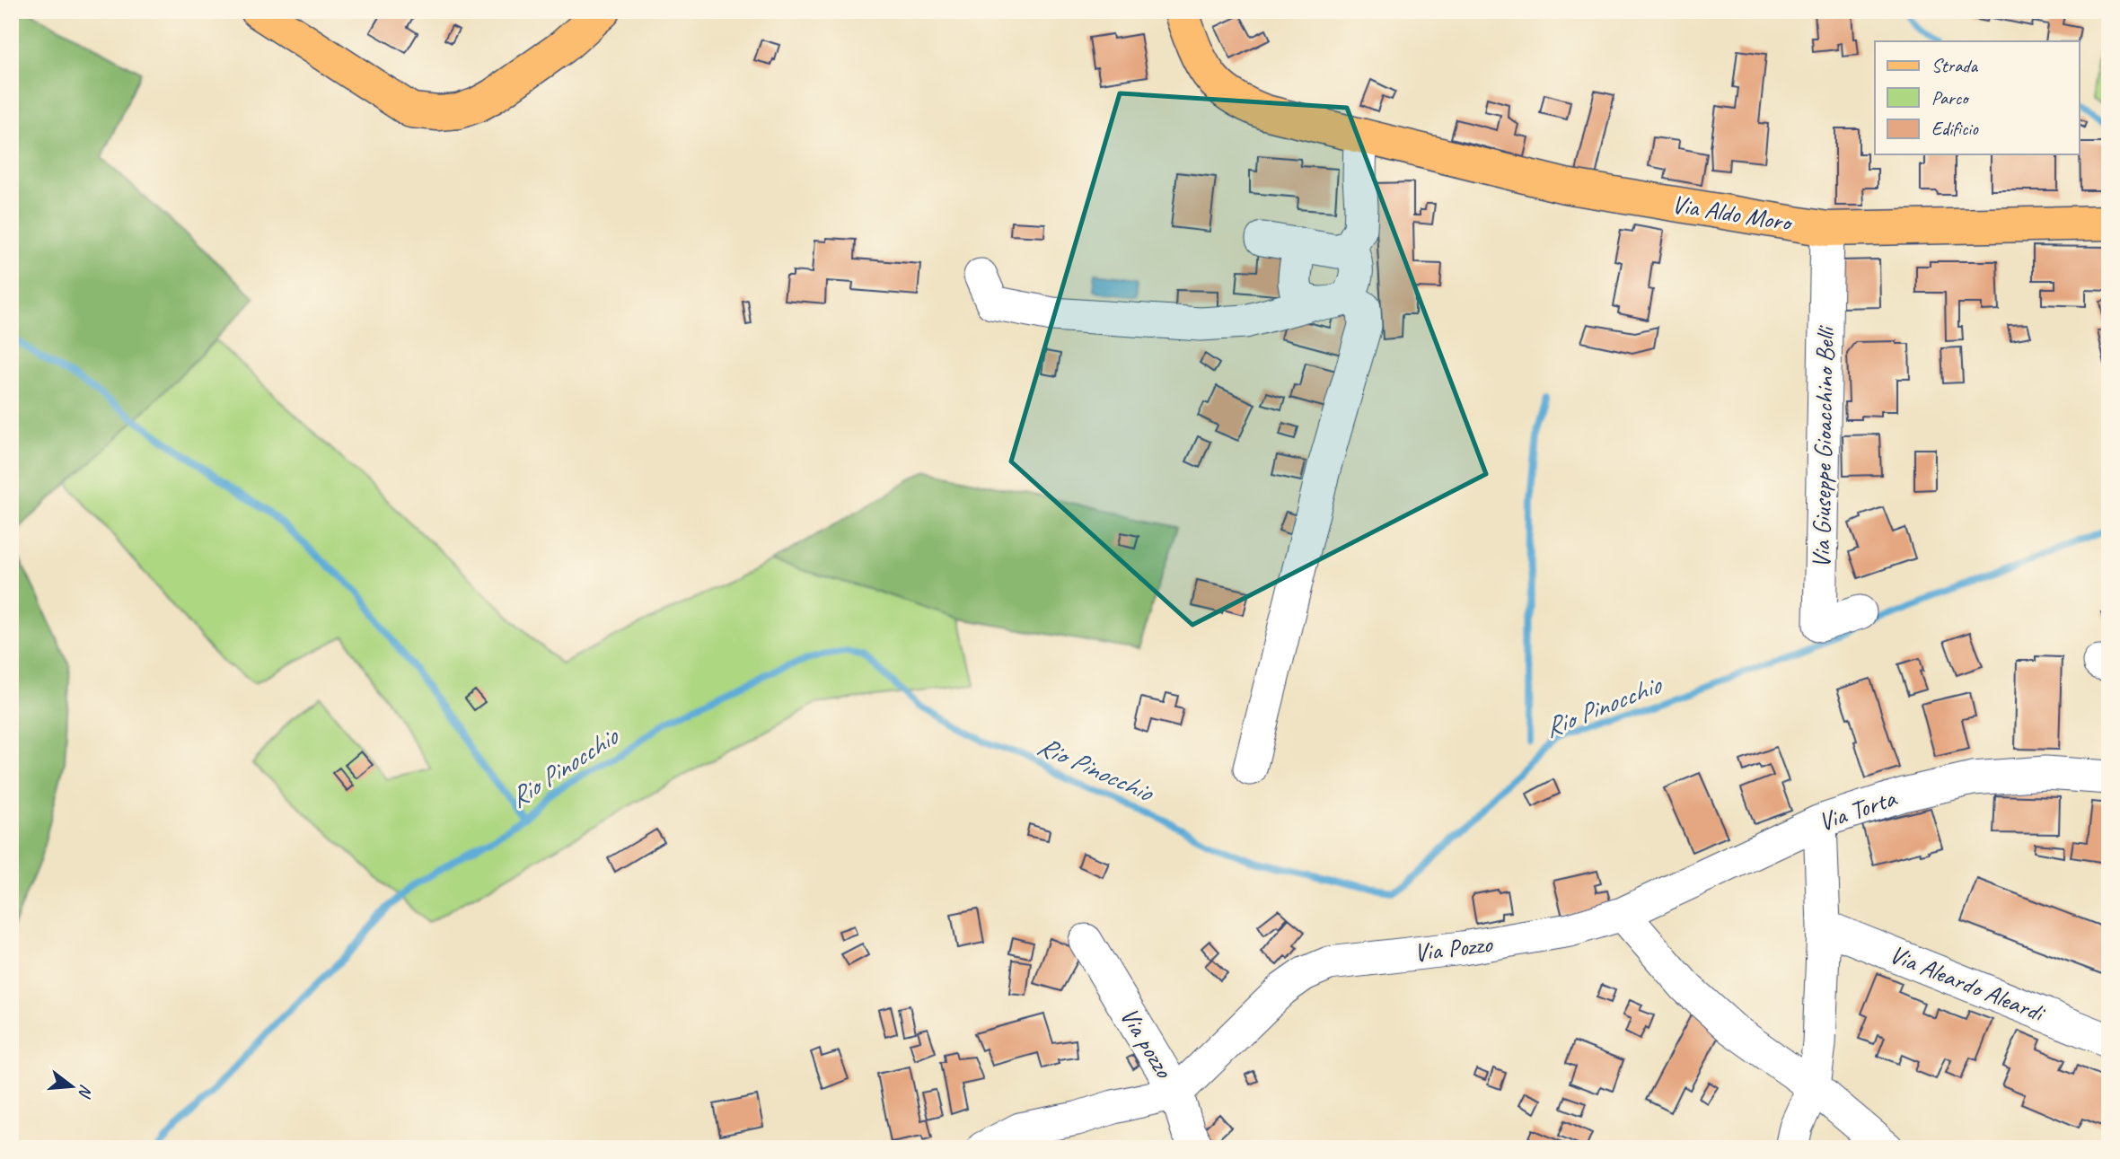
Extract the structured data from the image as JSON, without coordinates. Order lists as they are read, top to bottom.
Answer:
{
  "streets": {
    "main road": ["Via Aldo Moro"],
    "street": [
      "Via Giuseppe Gioacchino Belli",
      "Via Torta",
      "Via Pozzo",
      "Via Aleardo Aleardi",
      "Via pozzo"
    ]
  },
  "crossings": [
    ["Via Aldo Moro", "Via Giuseppe Gioacchino Belli"],
    ["Via Torta", "Via Pozzo"],
    ["Via Pozzo", "Via pozzo"]
  ],
  "water": ["Rio Pinocchio"],
  "legend": ["Strada", "Parco", "Edificio"],
  "north": "right"
}
